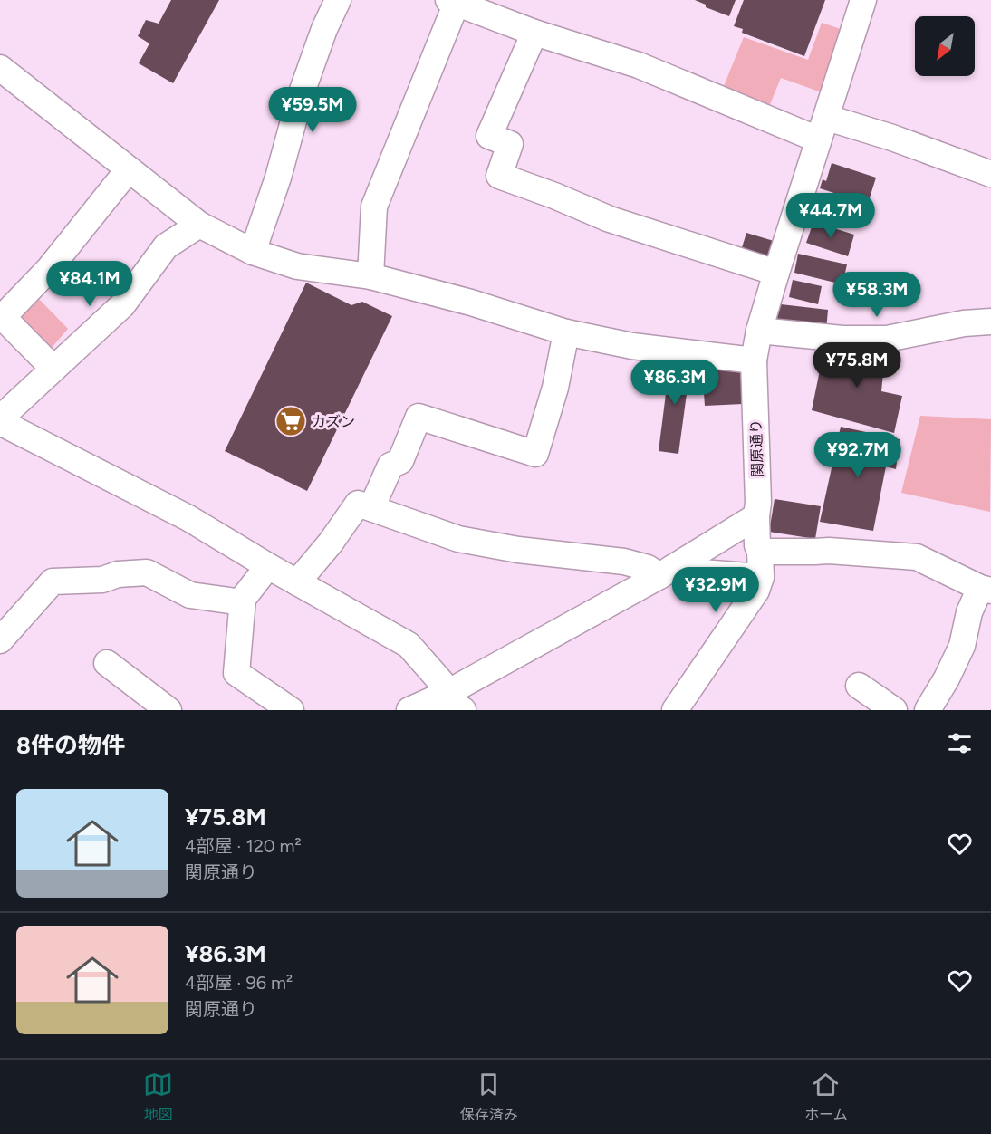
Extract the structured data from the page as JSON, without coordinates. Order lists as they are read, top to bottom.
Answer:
{
  "streets": {
    "street": ["関原通り"]
  },
  "places": {
    "supermarket": ["カズン"]
  },
  "north": "bottom left",
  "page": {
    "price": [
      "¥59.5M",
      "¥44.7M",
      "¥84.1M",
      "¥58.3M",
      "¥75.8M",
      "¥86.3M",
      "¥92.7M",
      "¥32.9M"
    ],
    "heading": "8件の物件",
    "list": [
      {
        "name": "¥75.8M",
        "note": "4部屋 · 120 m² · 関原通り"
      },
      {
        "name": "¥86.3M",
        "note": "4部屋 · 96 m² · 関原通り"
      }
    ],
    "tabs": ["地図", "保存済み", "ホーム"]
  }
}
